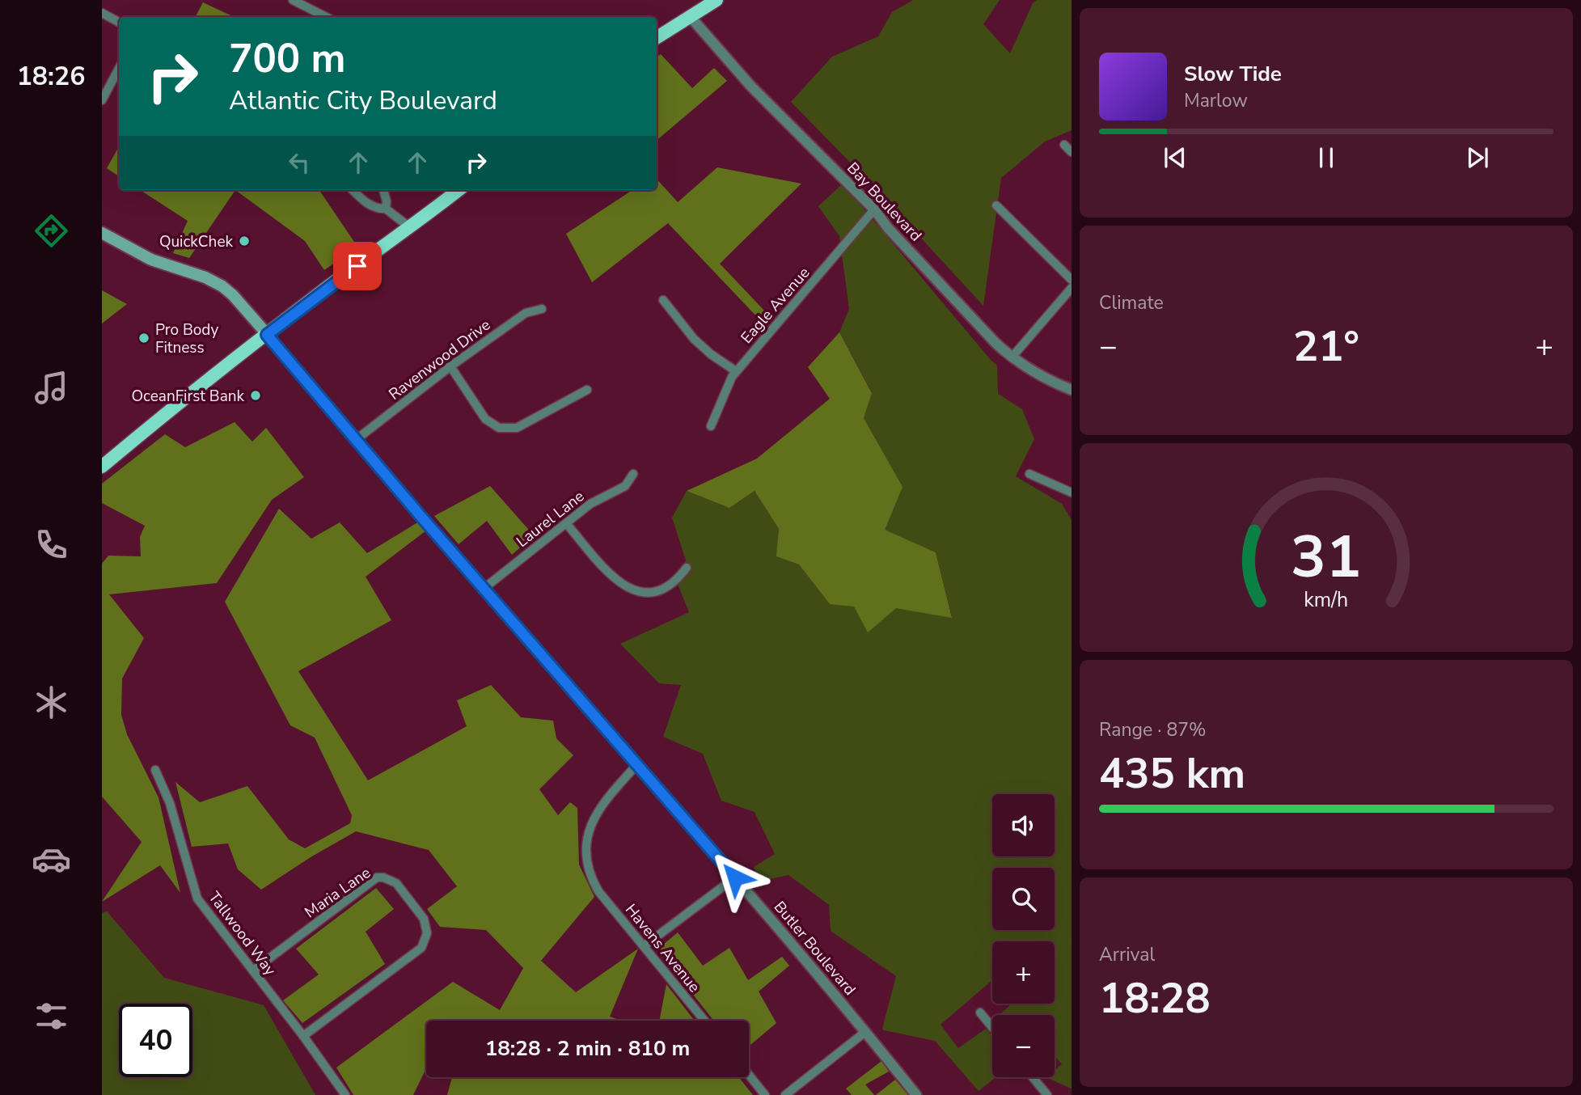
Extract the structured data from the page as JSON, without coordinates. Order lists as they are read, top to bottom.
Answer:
{
  "streets": {
    "street": [
      "Bay Boulevard",
      "Eagle Avenue",
      "Ravenwood Drive",
      "Laurel Lane",
      "Maria Lane",
      "Tallwood Way",
      "Havens Avenue",
      "Butler Boulevard"
    ]
  },
  "crossings": [
    ["Bay Boulevard", "Eagle Avenue"],
    ["Ravenwood Drive", "Butler Boulevard"],
    ["Laurel Lane", "Butler Boulevard"],
    ["Maria Lane", "Tallwood Way"],
    ["Havens Avenue", "Butler Boulevard"]
  ],
  "places": ["QuickChek", "Pro Body Fitness", "OceanFirst Bank"],
  "page": {
    "tabs": "18:26",
    "turn": ["700 m", "Atlantic City Boulevard"],
    "song": ["Slow Tide", "Marlow"],
    "tile": [
      "Climate",
      ["Range · 87%", "435 km"],
      ["Arrival", "18:28"]
    ],
    "heat": ["−", "21°", "+"],
    "map_buttons": ["+", "−"],
    "limit": "40",
    "trip": "18:28 · 2 min · 810 m",
    "gauge": ["31", "km/h"]
  }
}
